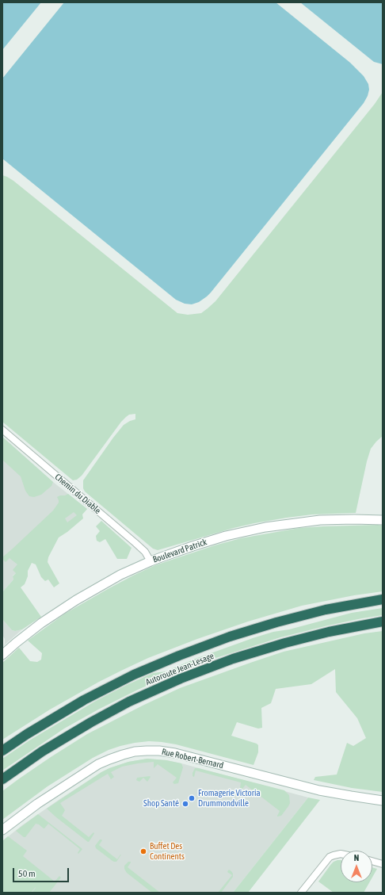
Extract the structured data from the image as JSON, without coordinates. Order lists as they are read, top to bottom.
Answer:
{
  "streets": {
    "highway": ["Autoroute Jean-Lesage"],
    "street": ["Chemin du Diable", "Boulevard Patrick", "Rue Robert-Bernard"]
  },
  "crossings": [
    ["Chemin du Diable", "Boulevard Patrick"]
  ],
  "places": ["Fromagerie Victoria Drummondville", "Shop Santé", "Buffet Des Continents"],
  "scale_bar": "50 m",
  "north": "top"
}
